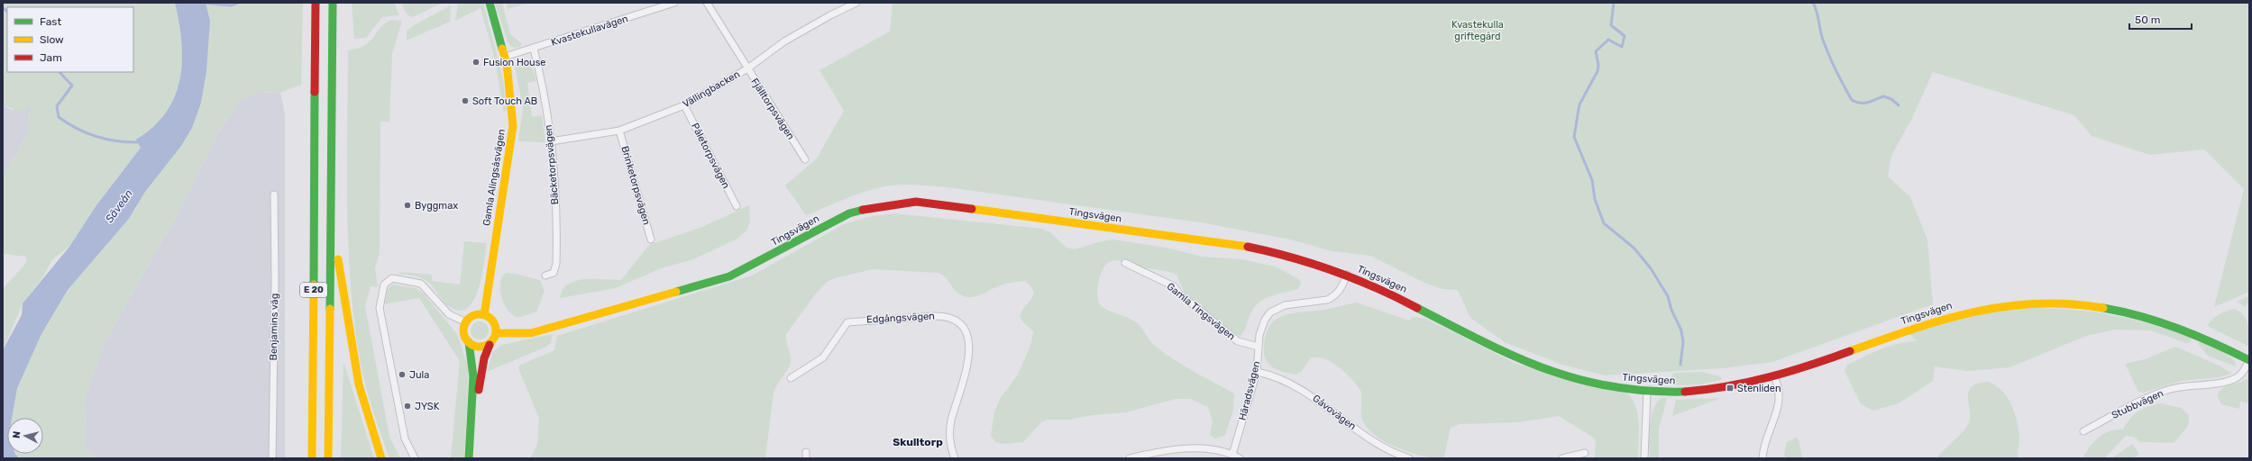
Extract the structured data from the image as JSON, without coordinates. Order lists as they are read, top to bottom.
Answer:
{
  "streets": {
    "main road": ["Gamla Alingsåsvägen", "Tingsvägen", "E 20"],
    "street": [
      "Kvastekullavägen",
      "Vällingbacken",
      "Fjälltorpsvägen",
      "Påletorpsvägen",
      "Bäcketorpsvägen",
      "Brinketorpsvägen",
      "Gamla Tingsvägen",
      "Edgångsvägen",
      "Benjamins väg",
      "Häradsvägen",
      "Stubbvägen",
      "Gåvovägen"
    ]
  },
  "crossings": [
    ["Kvastekullavägen", "Bäcketorpsvägen"],
    ["Kvastekullavägen", "Gamla Alingsåsvägen"],
    ["Vällingbacken", "Fjälltorpsvägen"],
    ["Vällingbacken", "Påletorpsvägen"],
    ["Vällingbacken", "Bäcketorpsvägen"],
    ["Vällingbacken", "Brinketorpsvägen"],
    ["Gamla Alingsåsvägen", "Tingsvägen"],
    ["Tingsvägen", "Häradsvägen"],
    ["Tingsvägen", "Stubbvägen"],
    ["Gamla Tingsvägen", "Häradsvägen"],
    ["Häradsvägen", "Gåvovägen"]
  ],
  "districts": ["Skulltorp"],
  "water": ["Säveån"],
  "parks": ["Kvastekulla griftegård"],
  "places": {
    "other": [
      "Fusion House",
      "Soft Touch AB",
      "Byggmax",
      "Jula",
      "JYSK"
    ],
    "transit": ["Stenliden"]
  },
  "legend": ["Fast", "Slow", "Jam"],
  "scale_bar": "50 m",
  "north": "left"
}
